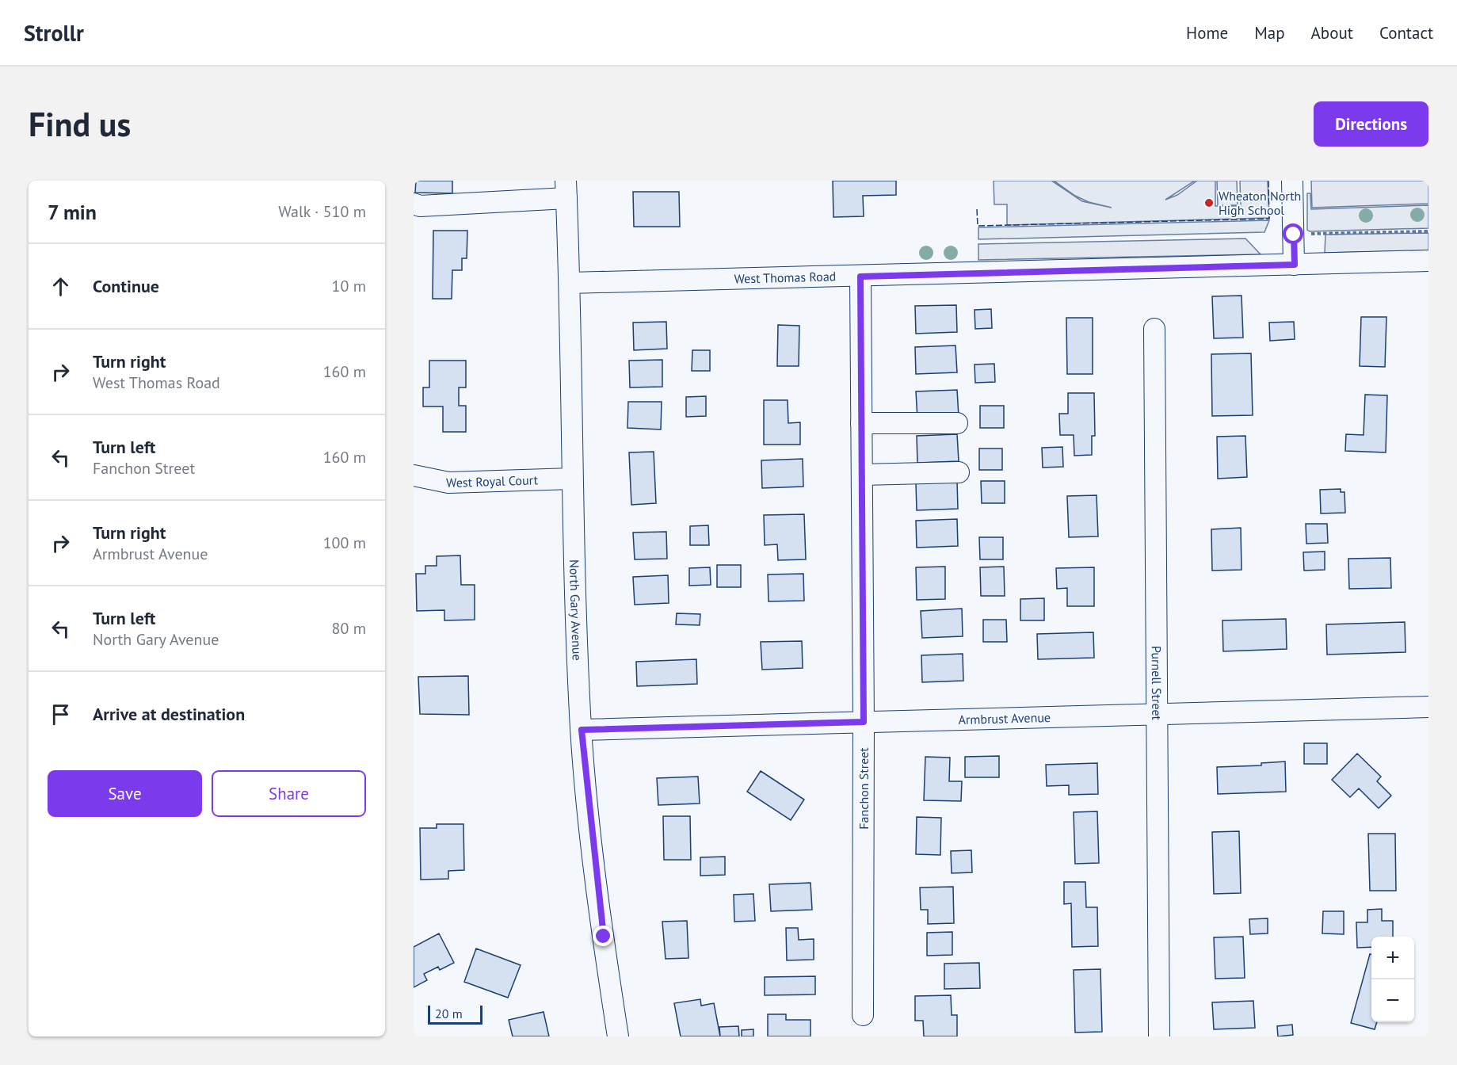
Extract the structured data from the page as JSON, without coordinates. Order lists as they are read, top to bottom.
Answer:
{
  "streets": {
    "street": [
      "West Thomas Road",
      "West Royal Court",
      "North Gary Avenue",
      "Purnell Street",
      "Armbrust Avenue",
      "Fanchon Street"
    ]
  },
  "crossings": [
    ["West Thomas Road", "North Gary Avenue"],
    ["West Thomas Road", "Fanchon Street"],
    ["West Royal Court", "North Gary Avenue"],
    ["North Gary Avenue", "Armbrust Avenue"],
    ["Purnell Street", "Armbrust Avenue"],
    ["Armbrust Avenue", "Fanchon Street"]
  ],
  "places": ["Wheaton North High School"],
  "scale_bar": "20 m",
  "page": {
    "header": "Strollr",
    "nav": [
      "Home",
      "Map",
      "About",
      "Contact"
    ],
    "buttons": [
      "Directions",
      ["Save", "Share"]
    ],
    "title": "Find us",
    "heading": ["7 min", "Walk · 510 m"],
    "list": [
      ["Continue", "10 m"],
      ["Turn right", "West Thomas Road", "160 m"],
      ["Turn left", "Fanchon Street", "160 m"],
      ["Turn right", "Armbrust Avenue", "100 m"],
      ["Turn left", "North Gary Avenue", "80 m"],
      "Arrive at destination"
    ],
    "map_buttons": ["+", "−"],
    "scale": "20 m"
  }
}
